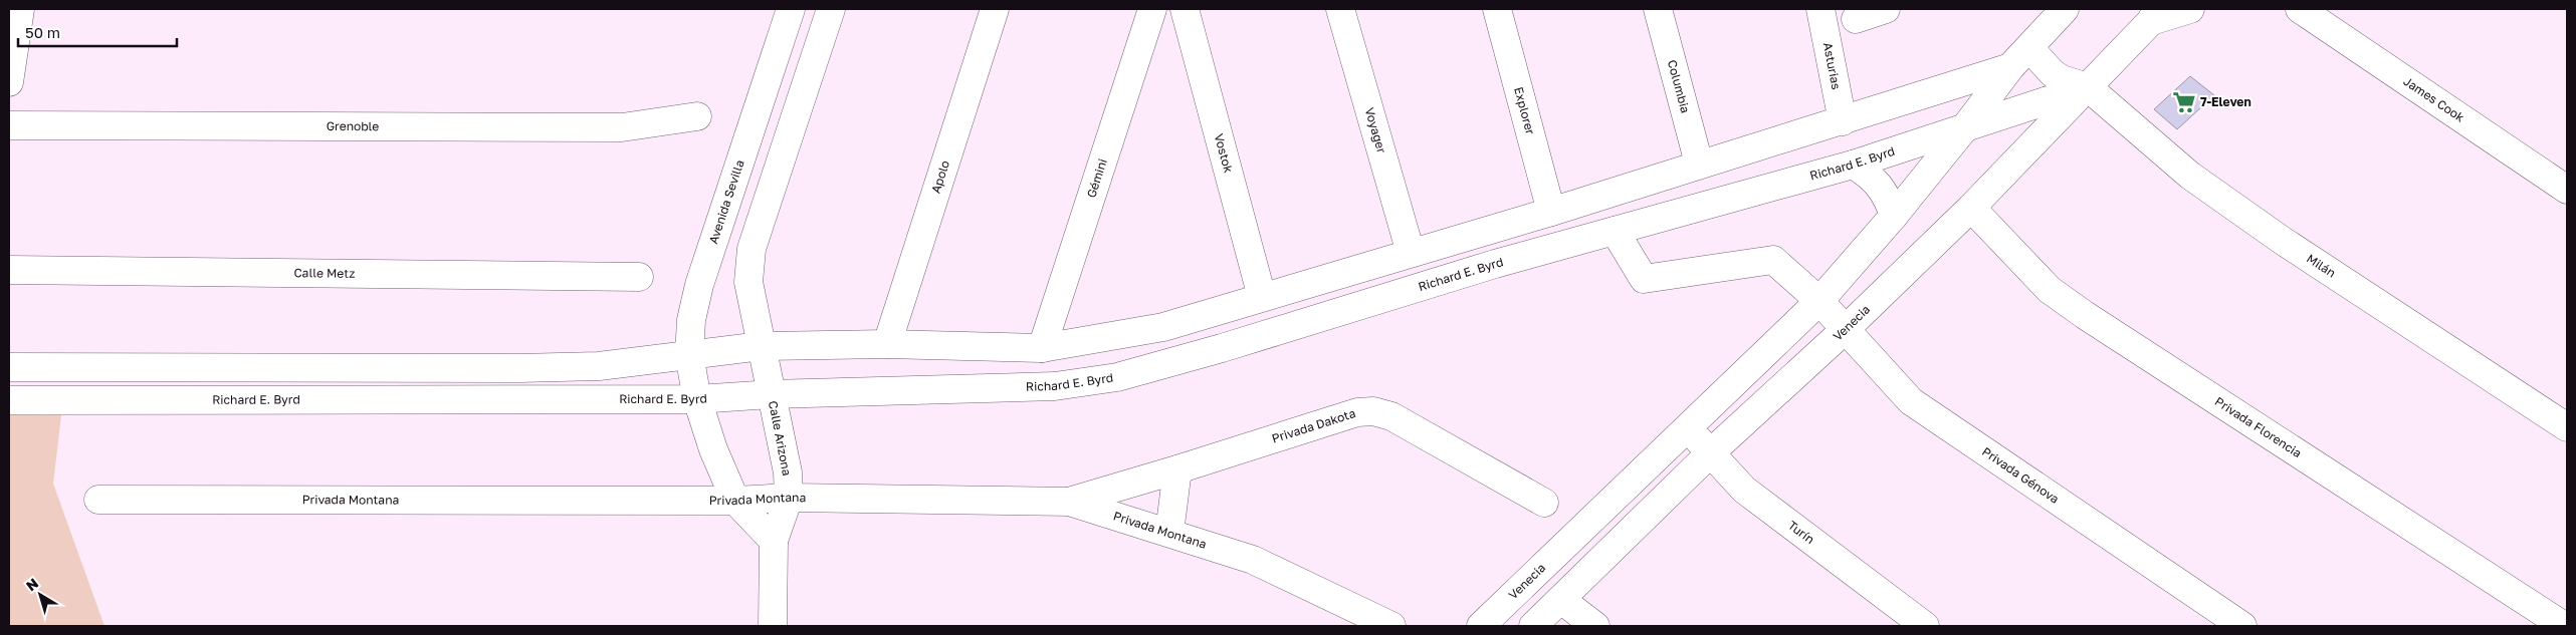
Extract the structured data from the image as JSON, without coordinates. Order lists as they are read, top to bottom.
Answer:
{
  "streets": {
    "street": [
      "Asturias",
      "Columbia",
      "James Cook",
      "Explorer",
      "Grenoble",
      "Voyager",
      "Vostok",
      "Richard E. Byrd",
      "Apolo",
      "Gémini",
      "Avenida Sevilla",
      "Milán",
      "Calle Metz",
      "Venecia",
      "Privada Dakota",
      "Privada Florencia",
      "Calle Arizona",
      "Privada Génova",
      "Privada Montana",
      "Turín"
    ]
  },
  "crossings": [
    ["Richard E. Byrd", "Avenida Sevilla"],
    ["Richard E. Byrd", "Milán"],
    ["Richard E. Byrd", "Venecia"],
    ["Richard E. Byrd", "Calle Arizona"],
    ["Richard E. Byrd", "Privada Génova"],
    ["Milán", "Venecia"],
    ["Venecia", "Privada Florencia"],
    ["Venecia", "Privada Génova"],
    ["Venecia", "Turín"],
    ["Privada Dakota", "Privada Montana"],
    ["Calle Arizona", "Privada Montana"]
  ],
  "places": {
    "supermarket": ["7-Eleven"]
  },
  "scale_bar": "50 m",
  "north": "top left"
}
